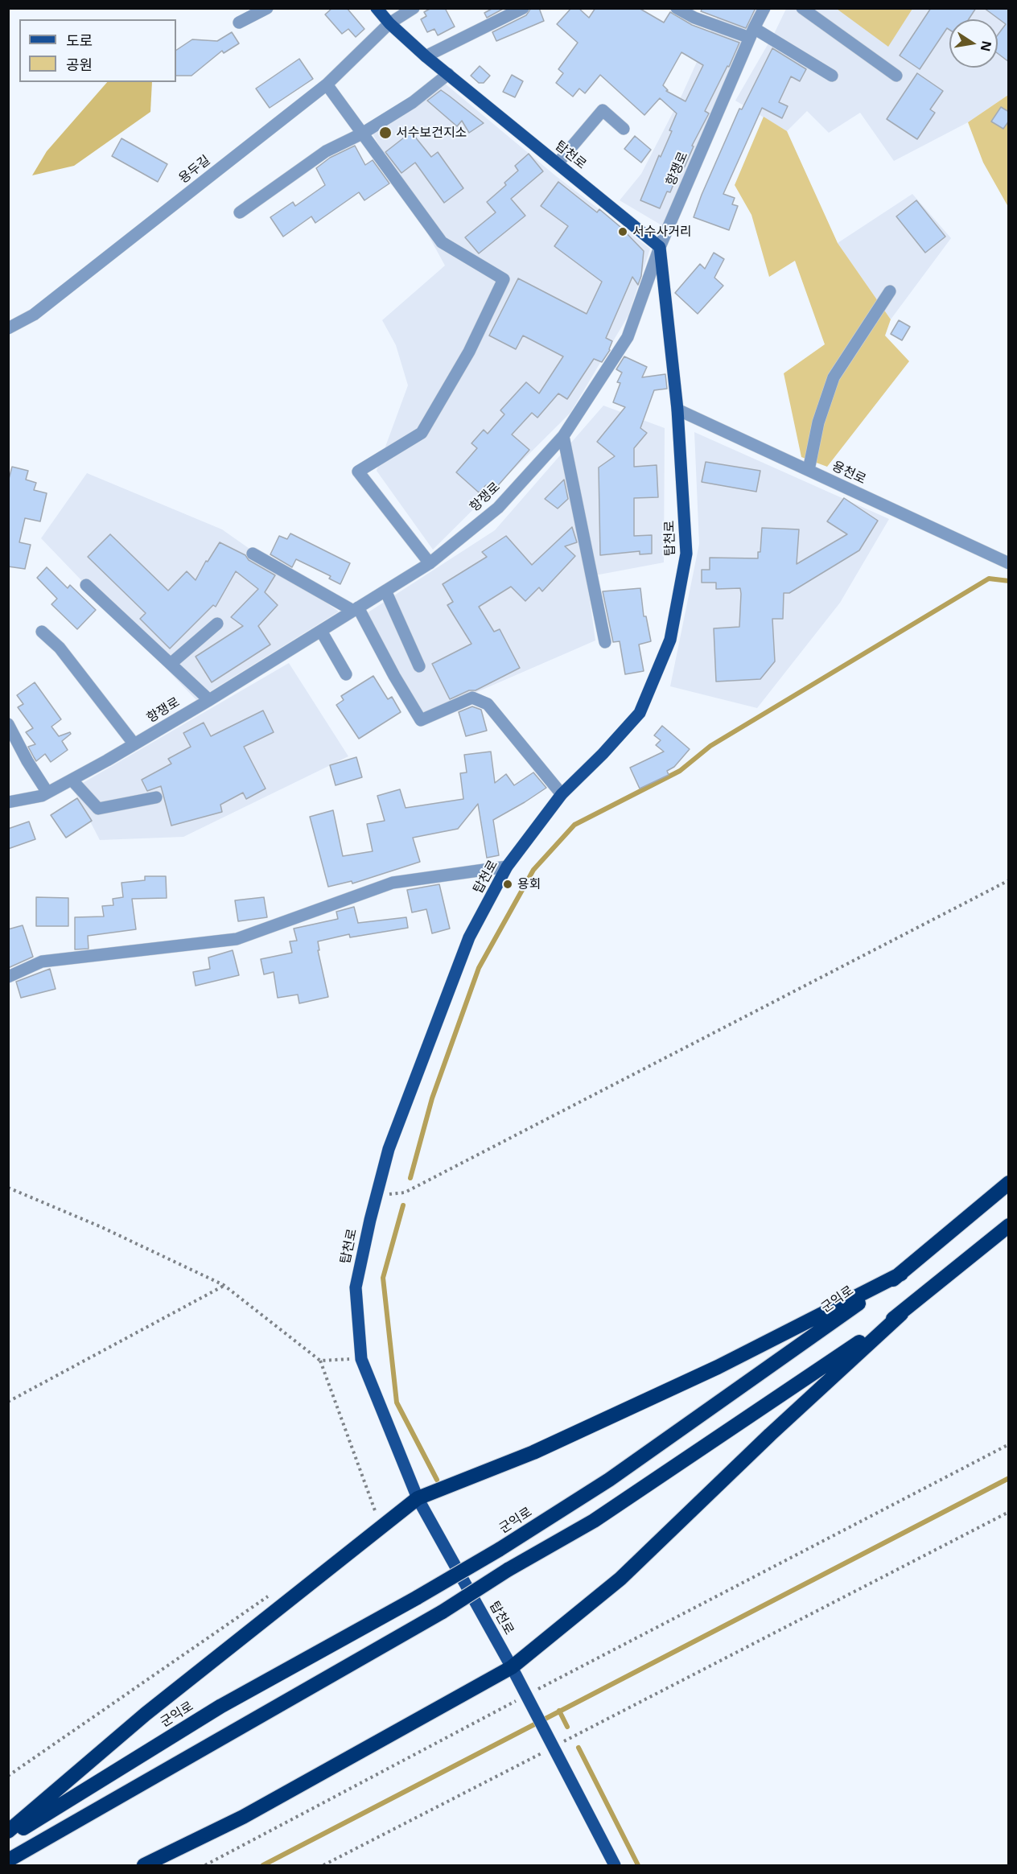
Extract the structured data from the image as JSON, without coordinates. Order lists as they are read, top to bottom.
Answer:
{
  "streets": {
    "highway": ["군익로"],
    "main road": ["탑천로"],
    "street": ["항쟁로", "용두길", "용천로"]
  },
  "crossings": [
    ["탑천로", "항쟁로"],
    ["탑천로", "용두길"],
    ["탑천로", "용천로"]
  ],
  "places": ["서수보건지소", "서수사거리", "용회"],
  "legend": ["도로", "공원"],
  "north": "right"
}
